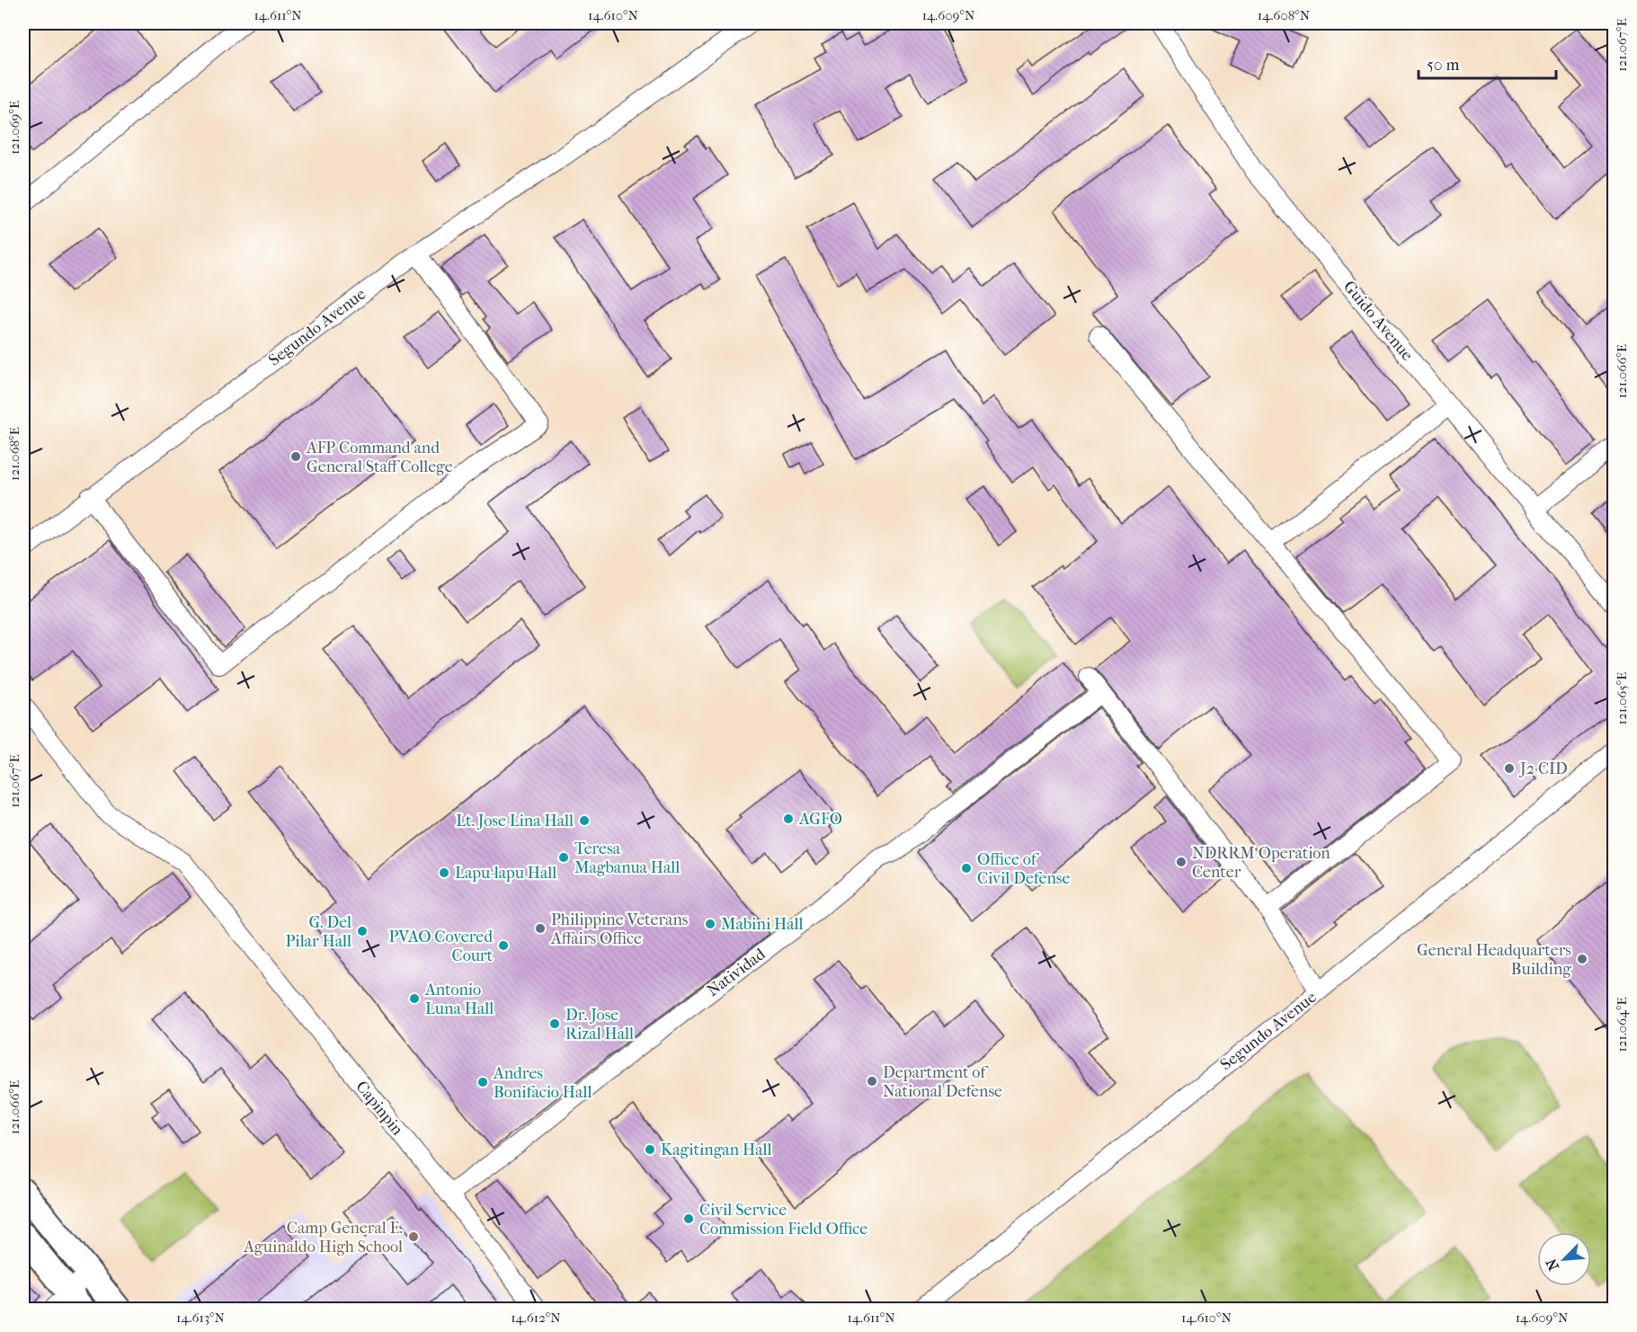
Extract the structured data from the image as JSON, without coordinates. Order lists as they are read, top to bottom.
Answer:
{
  "streets": {
    "street": [
      "Guido Avenue",
      "Segundo Avenue",
      "Natividad",
      "Capinpin"
    ]
  },
  "crossings": [
    ["Natividad", "Capinpin"]
  ],
  "places": [
    "AFP Command and General Staff College",
    "J2 CID",
    "AGFO",
    "Lt. Jose Lina Hall",
    "Teresa Magbanua Hall",
    "NDRRM Operation Center",
    "Office of Civil Defense",
    "Lapu-lapu Hall",
    "Mabini Hall",
    "Philippine Veterans Affairs Office",
    "G. Del Pilar Hall",
    "PVAO Covered Court",
    "General Headquarters Building",
    "Antonio Luna Hall",
    "Dr. Jose Rizal Hall",
    "Department of National Defense",
    "Andres Bonifacio Hall",
    "Kagitingan Hall",
    "Civil Service Commission Field Office",
    "Camp General E. Aguinaldo High School"
  ],
  "scale_bar": "50 m",
  "north": "bottom left",
  "coordinates": [
    "14.611°N",
    "14.610°N",
    "14.609°N",
    "14.608°N",
    "121.067°E",
    "121.069°E",
    "121.066°E",
    "121.068°E",
    "121.065°E",
    "121.064°E",
    "14.613°N",
    "14.612°N"
  ]
}
